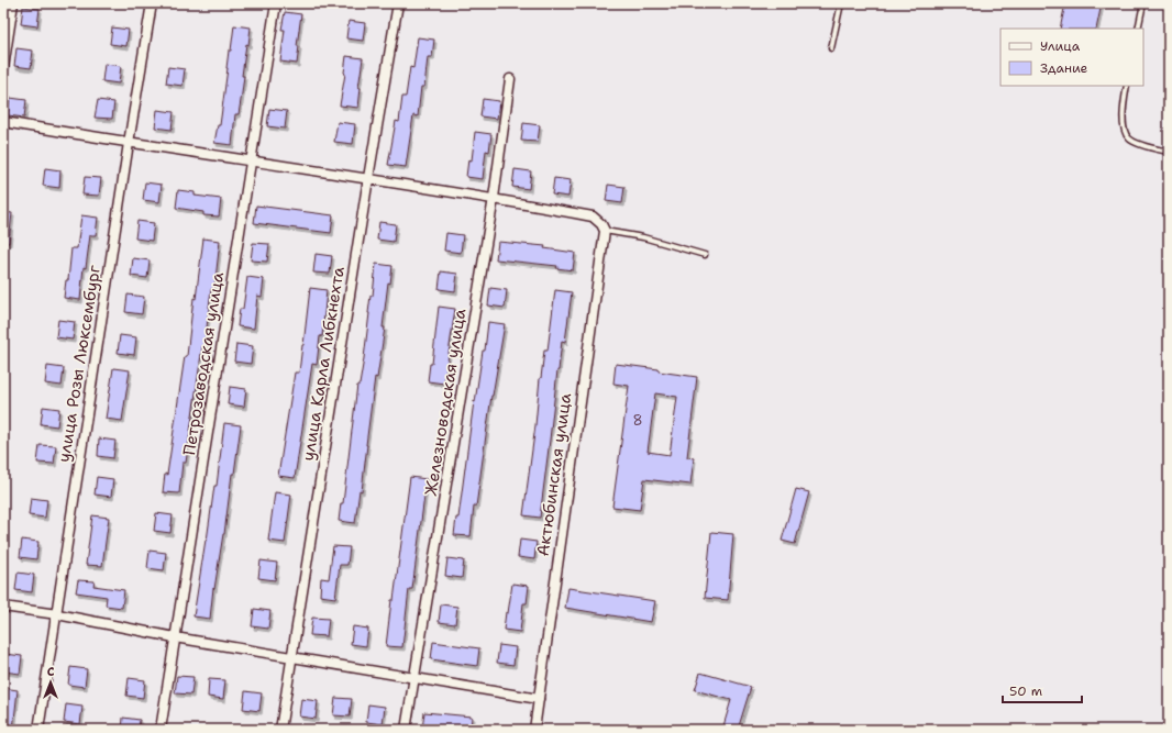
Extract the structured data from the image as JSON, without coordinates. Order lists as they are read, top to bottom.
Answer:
{
  "streets": {
    "street": [
      "улица Розы Люксембург",
      "Петрозаводская улица",
      "улица Карла Либкнехта",
      "Железноводская улица",
      "Актюбинская улица"
    ]
  },
  "house_numbers": ["8"],
  "legend": ["Улица", "Здание"],
  "scale_bar": "50 m",
  "north": "top"
}
